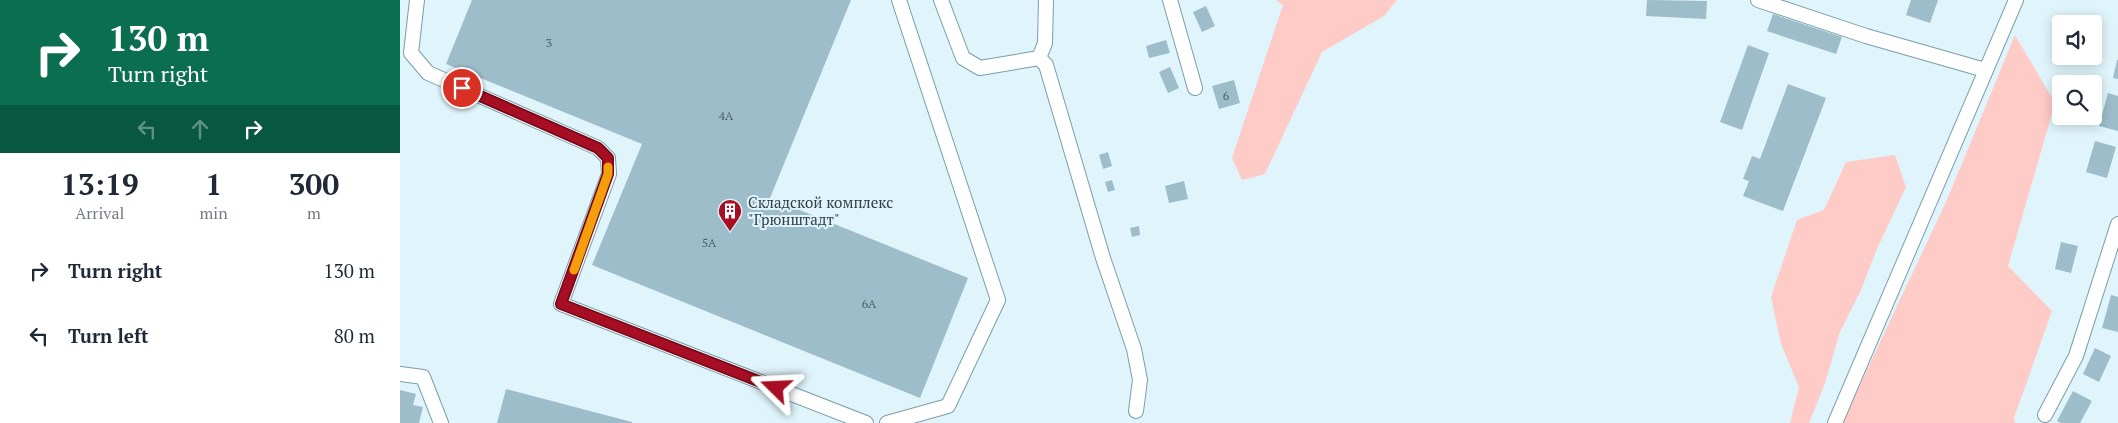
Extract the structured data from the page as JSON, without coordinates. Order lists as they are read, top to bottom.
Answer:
{
  "places": {
    "building": ["Складской комплекс \"Грюнштадт\""]
  },
  "house_numbers": [
    "3",
    "6",
    "4А",
    "5А",
    "6А"
  ],
  "page": {
    "turn": ["130 m", "Turn right"],
    "eta": [
      "13:19",
      "Arrival",
      "1",
      "min",
      "300",
      "m"
    ],
    "list": [
      {
        "name": "Turn right",
        "value": "130 m"
      },
      {
        "name": "Turn left",
        "value": "80 m"
      }
    ]
  }
}
